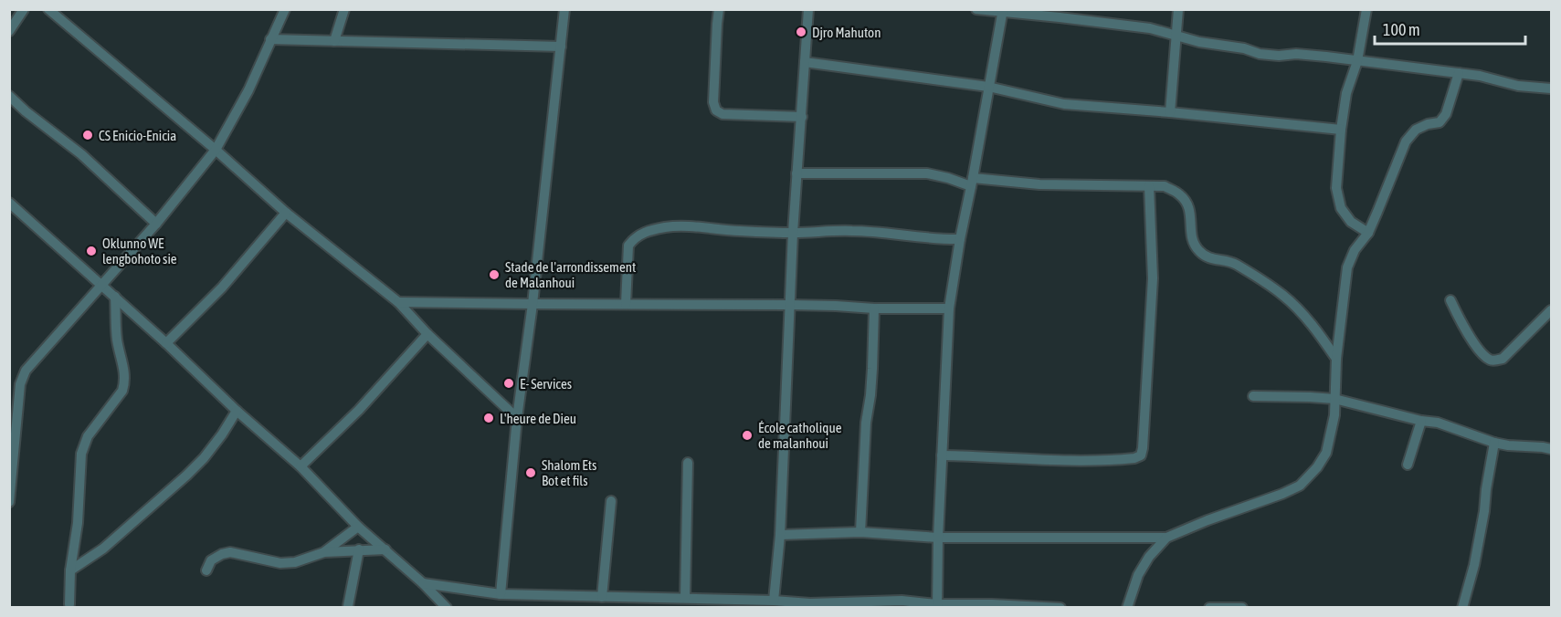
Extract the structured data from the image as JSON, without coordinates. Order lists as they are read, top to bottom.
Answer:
{
  "places": [
    "Djro Mahuton",
    "CS Enicio-Enicia",
    "Oklunno WE lengbohoto sie",
    "Stade de l'arrondissement de Malanhoui",
    "E- Services",
    "L'heure de Dieu",
    "École catholique de malanhoui",
    "Shalom Ets Bot et fils"
  ],
  "scale_bar": "100 m"
}
